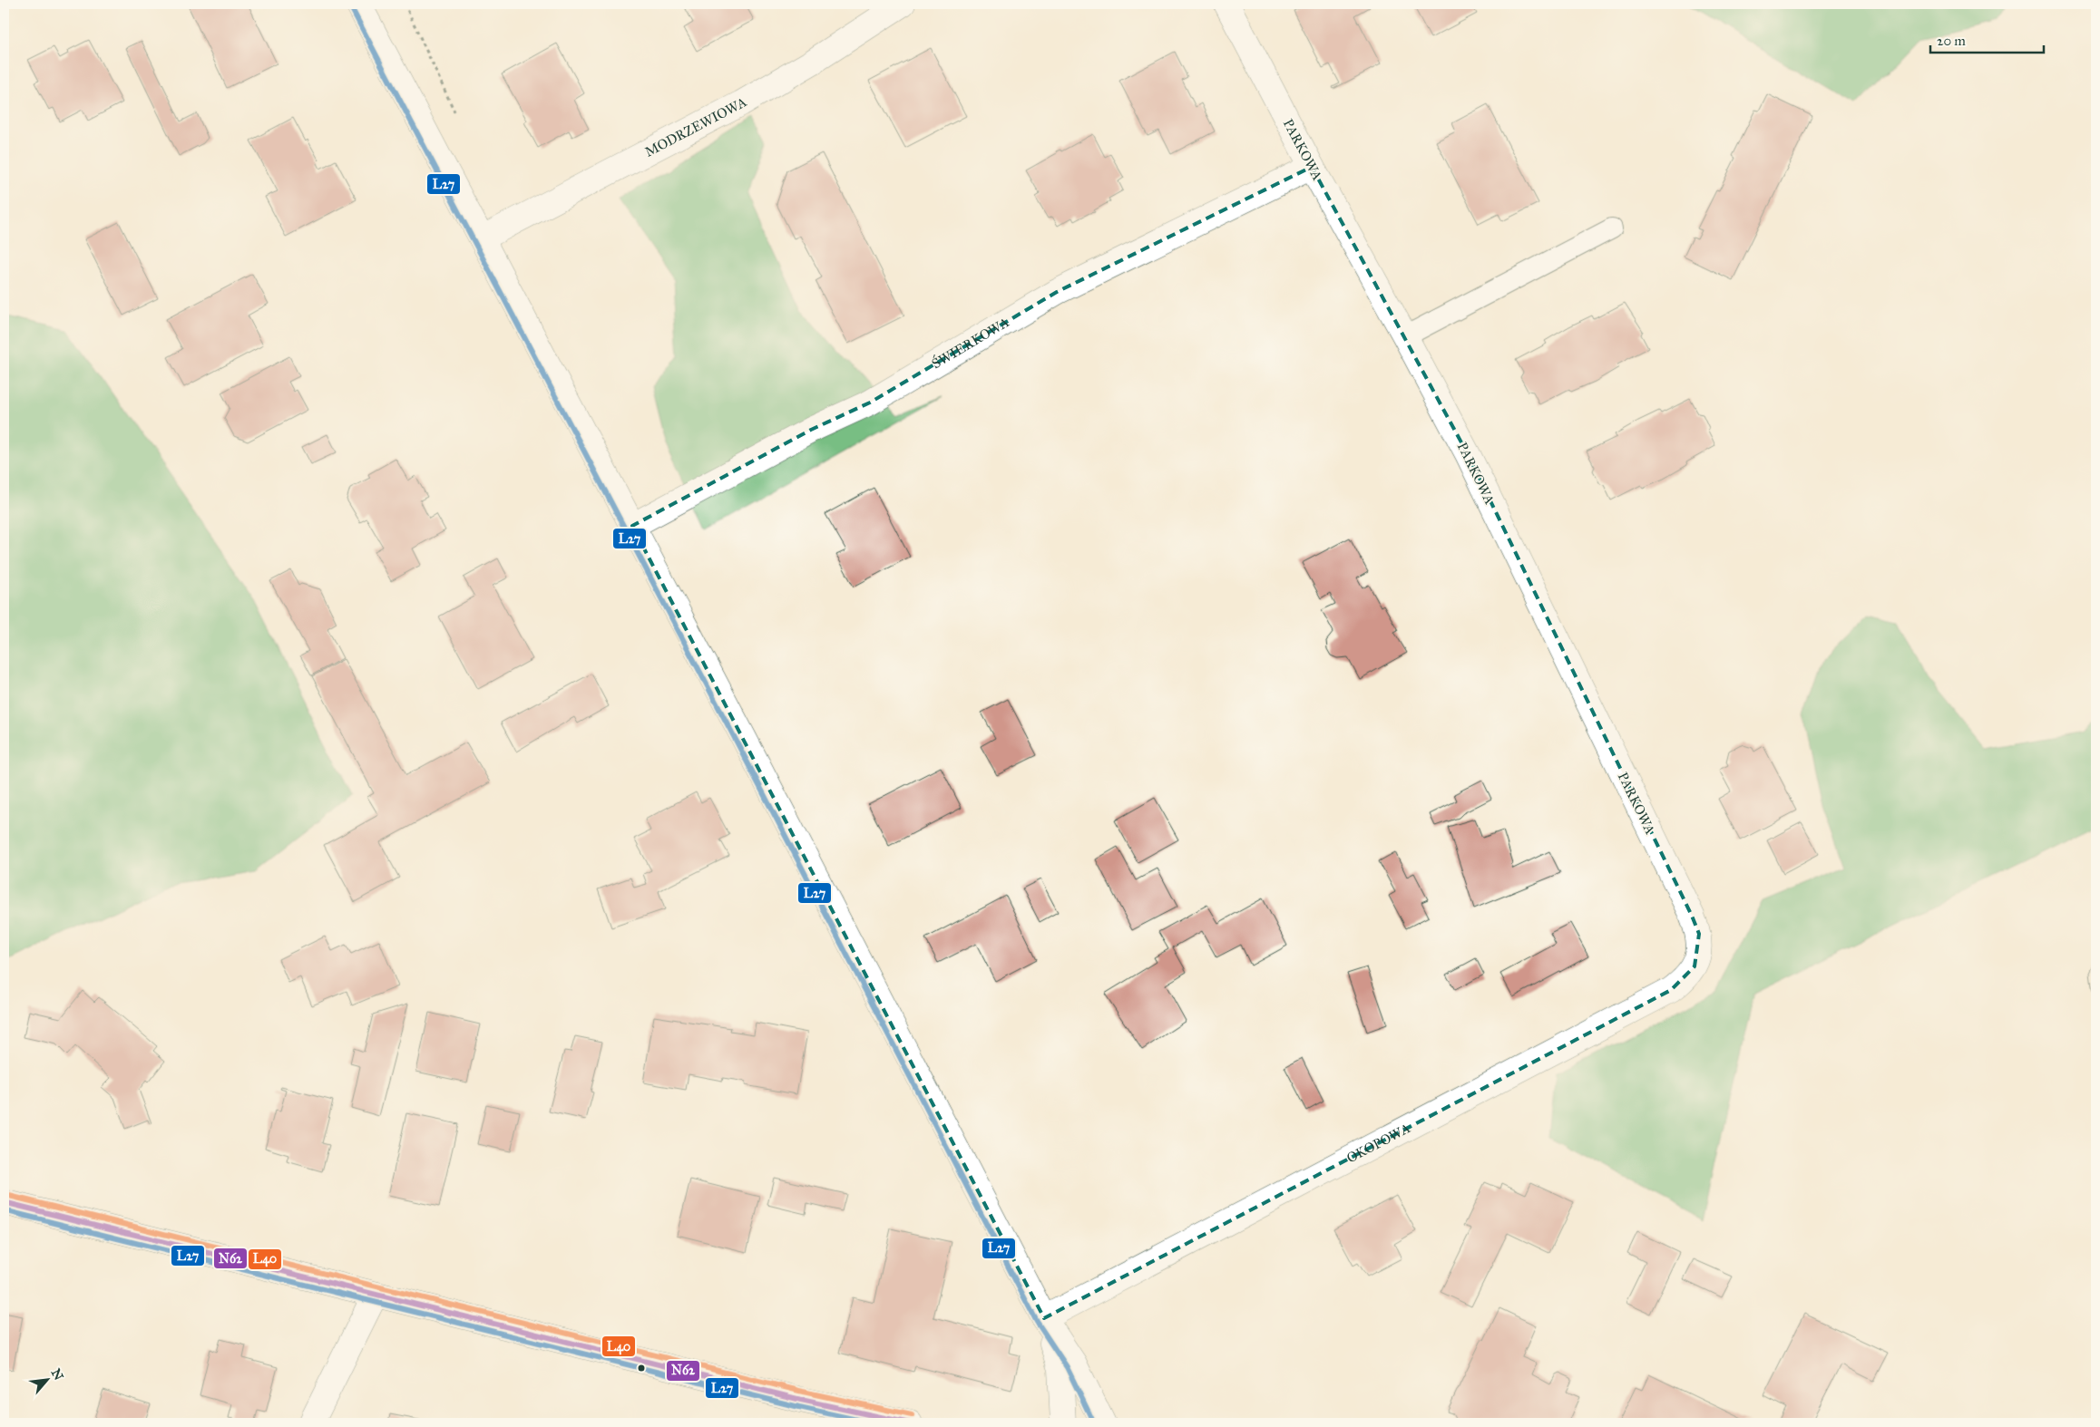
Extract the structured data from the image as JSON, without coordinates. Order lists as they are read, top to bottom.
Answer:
{
  "streets": {
    "street": [
      "MODRZEWIOWA",
      "PARKOWA",
      "ŚWIERKOWA",
      "OKOPOWA"
    ]
  },
  "crossings": [
    ["PARKOWA", "ŚWIERKOWA"],
    ["PARKOWA", "OKOPOWA"]
  ],
  "lines": ["transit line L27", "transit line L40", "transit line N62"],
  "scale_bar": "20 m",
  "north": "top right"
}
